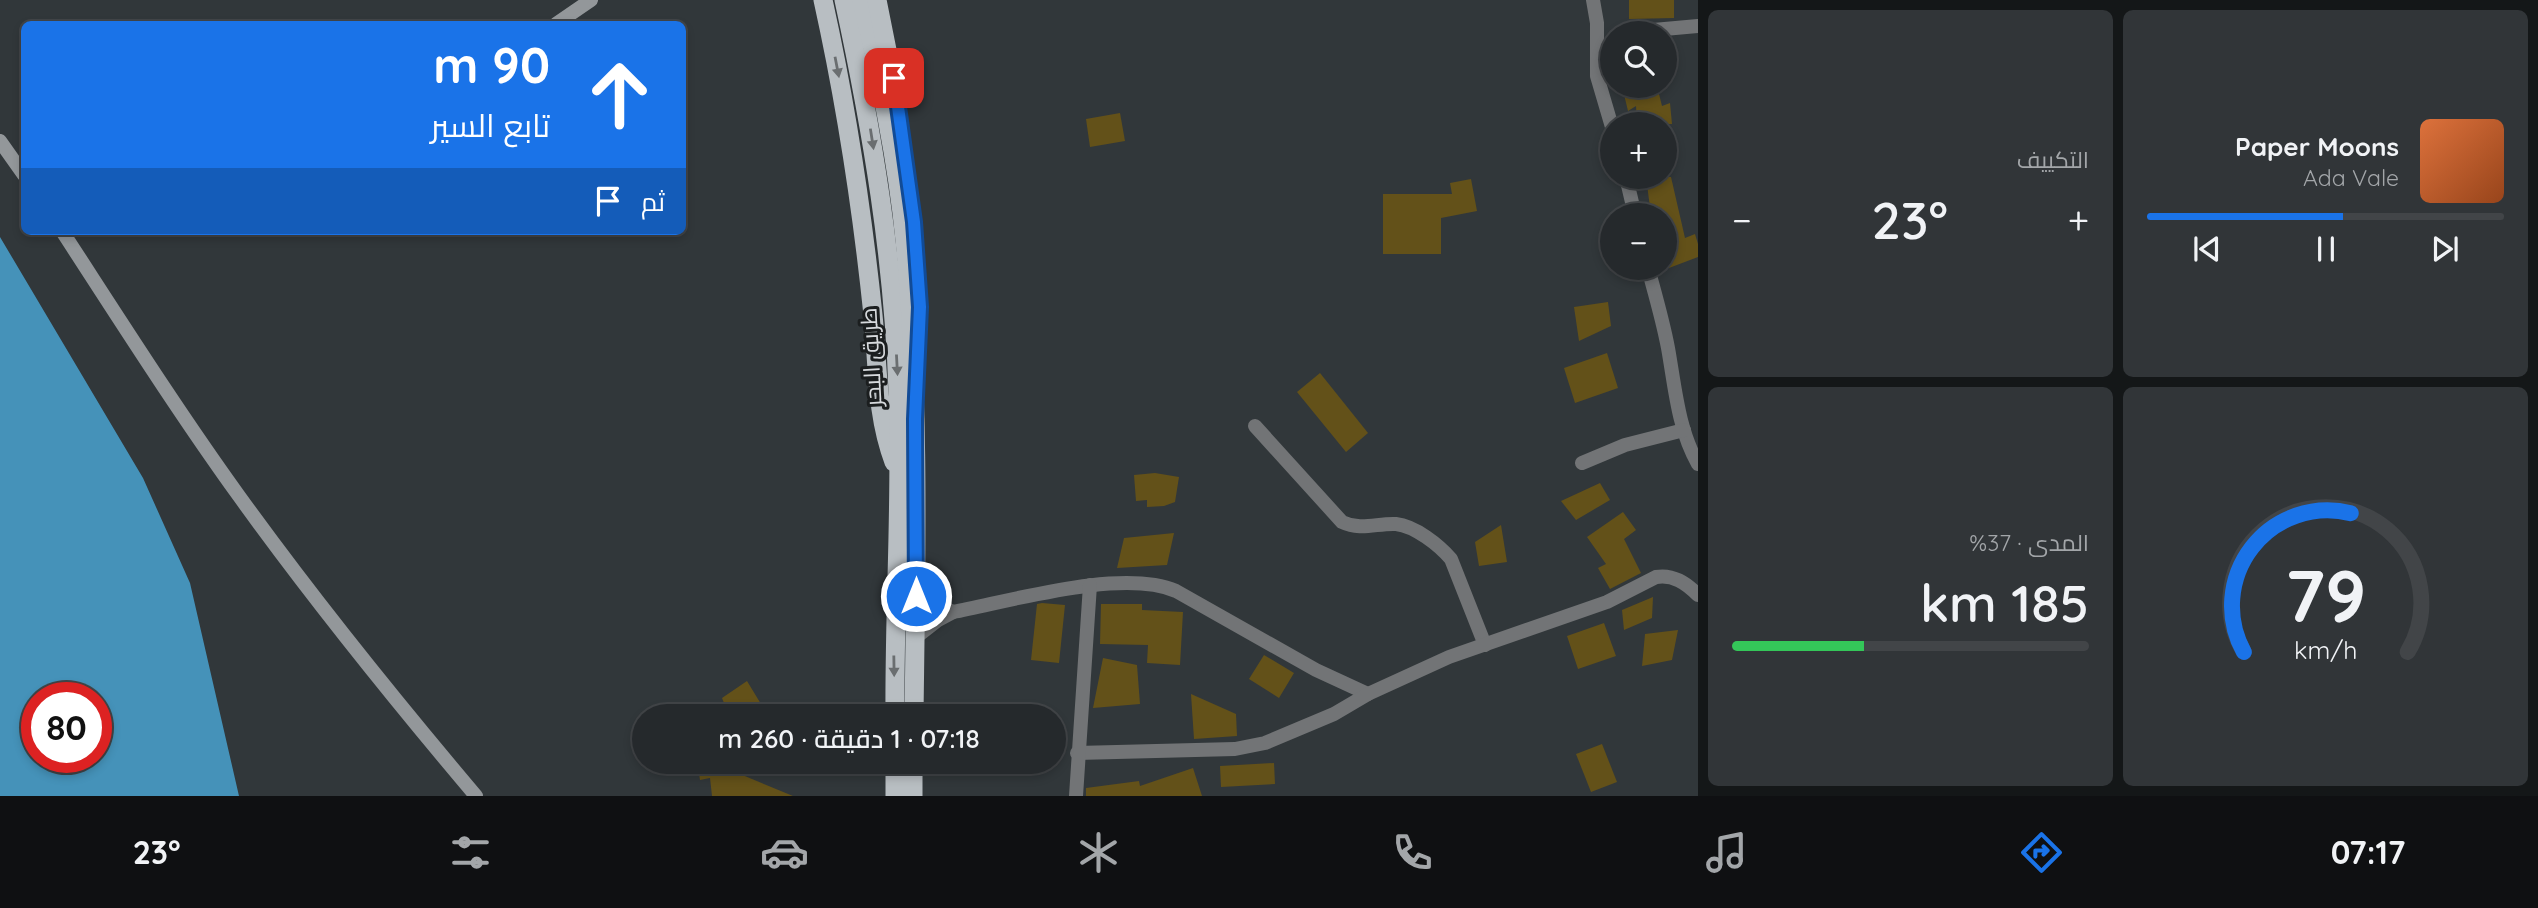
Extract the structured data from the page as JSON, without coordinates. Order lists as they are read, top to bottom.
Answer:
{
  "streets": {
    "highway": ["طريق البحر"]
  },
  "page": {
    "tile": [
      "التكييف",
      ["المدى · 37%", "185 km"]
    ],
    "map_buttons": ["+", "−"],
    "turn": ["90 m", "تابع السير"],
    "song": ["Paper Moons", "Ada Vale"],
    "then": "ثم",
    "heat": ["−", "23°", "+"],
    "limit": "80",
    "trip": "07:18 · 1 دقيقة · 260 m",
    "tabs": ["07:17", "23°"],
    "gauge": ["79", "km/h"]
  }
}
